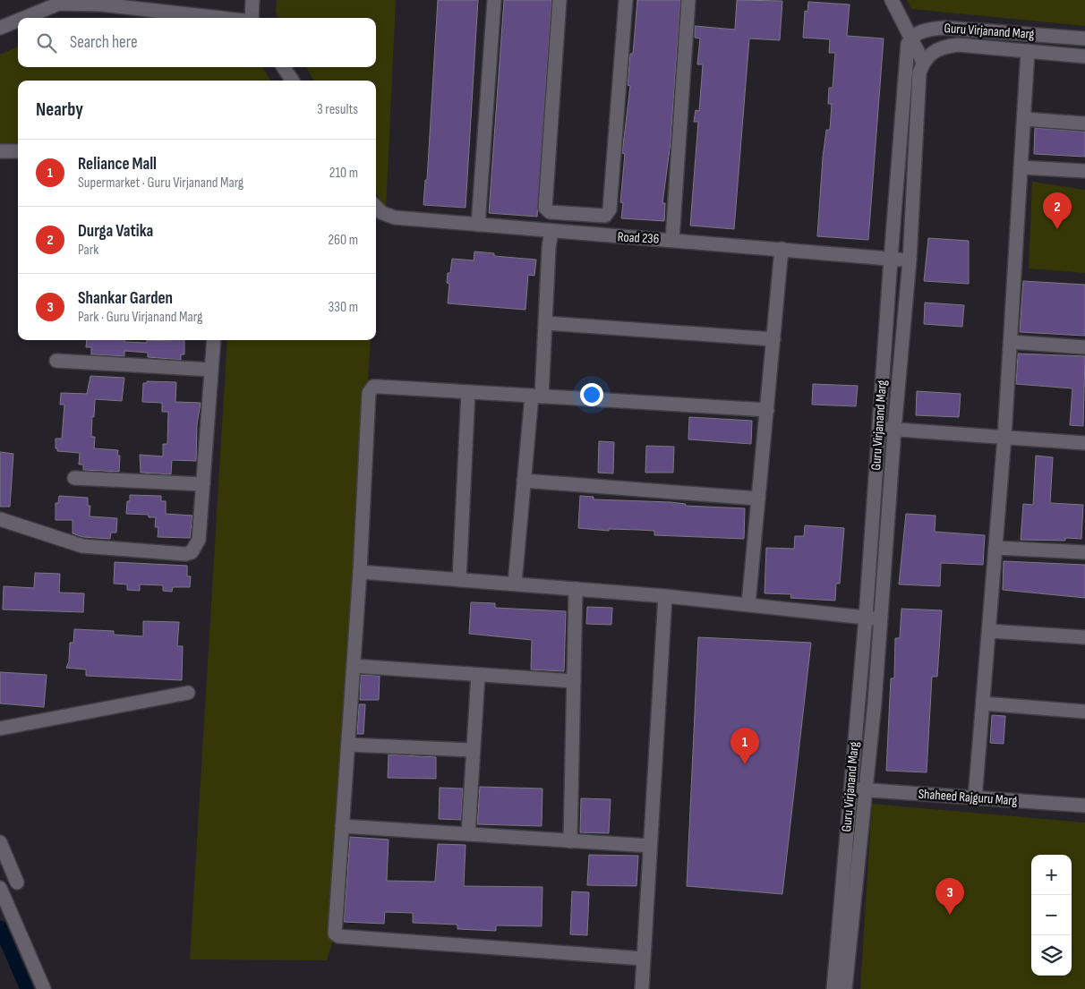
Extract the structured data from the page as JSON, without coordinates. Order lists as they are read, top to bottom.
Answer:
{
  "streets": {
    "street": ["Guru Virjanand Marg", "Road 236", "Shaheed Rajguru Marg"]
  },
  "crossings": [
    ["Guru Virjanand Marg", "Road 236"],
    ["Guru Virjanand Marg", "Shaheed Rajguru Marg"]
  ],
  "page": {
    "search": "Search here",
    "heading": ["Nearby", "3 results"],
    "list": [
      {
        "mark": "1",
        "name": "Reliance Mall",
        "note": "Supermarket · Guru Virjanand Marg",
        "value": "210 m"
      },
      {
        "mark": "2",
        "name": "Durga Vatika",
        "note": "Park",
        "value": "260 m"
      },
      {
        "mark": "3",
        "name": "Shankar Garden",
        "note": "Park · Guru Virjanand Marg",
        "value": "330 m"
      }
    ],
    "pins": ["2", "1", "3"],
    "map_buttons": ["+", "−"]
  }
}
